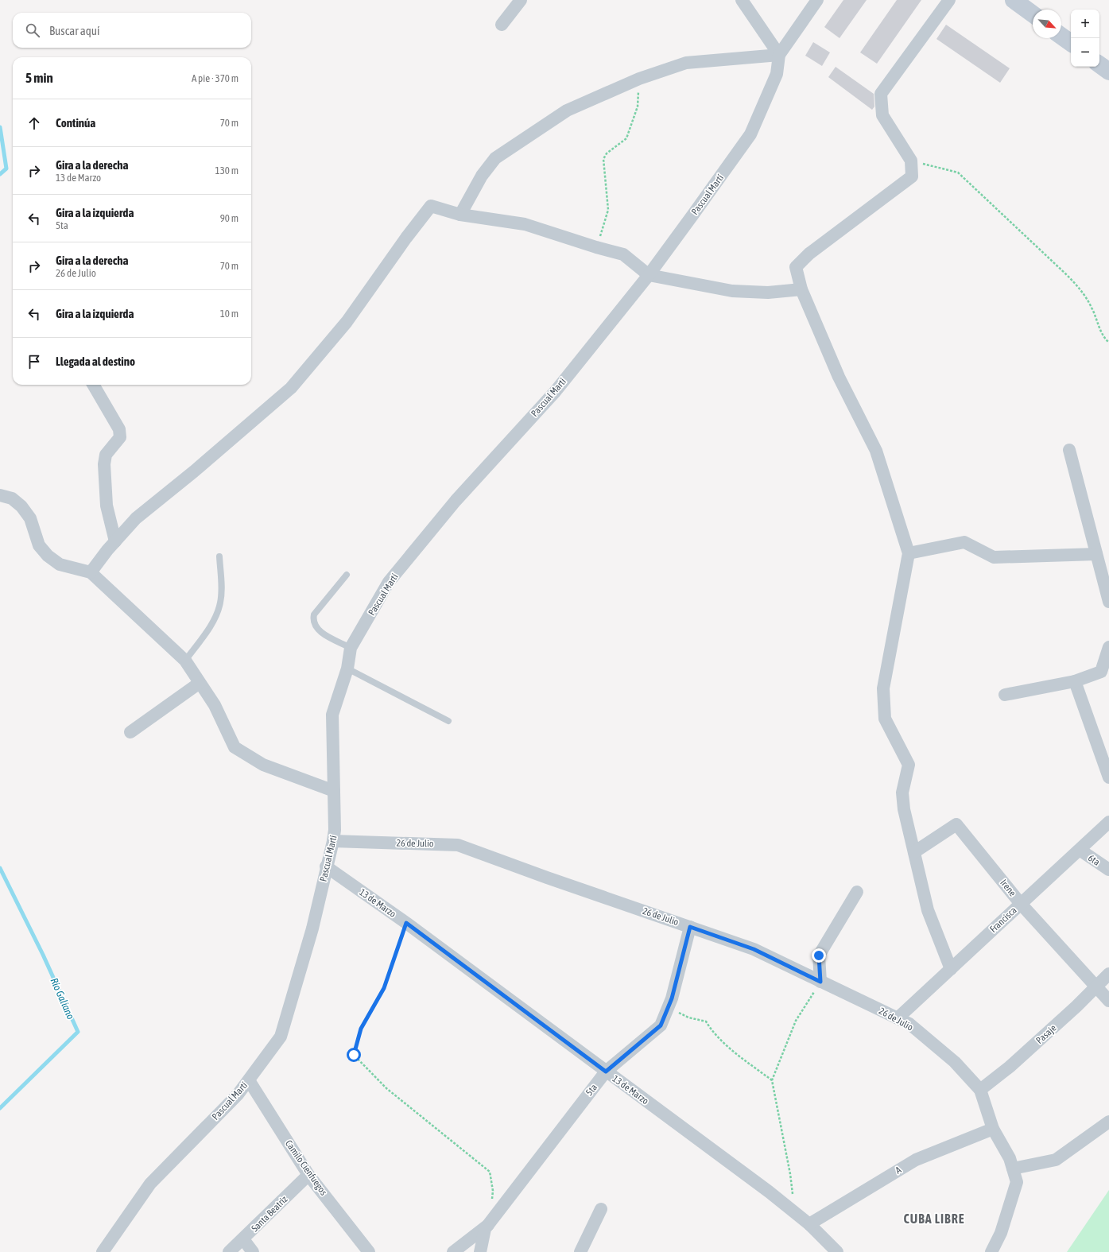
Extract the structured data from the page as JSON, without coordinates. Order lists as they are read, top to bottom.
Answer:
{
  "streets": {
    "street": [
      "Pascual Martí",
      "26 de Julio",
      "6ta",
      "Irene",
      "13 de Marzo",
      "Francisca",
      "Pasaje",
      "5ta",
      "Camilo Cienfuegos",
      "A",
      "Santa Beatriz"
    ]
  },
  "crossings": [
    ["Pascual Martí", "26 de Julio"],
    ["Pascual Martí", "13 de Marzo"],
    ["Pascual Martí", "Camilo Cienfuegos"],
    ["26 de Julio", "Francisca"],
    ["26 de Julio", "Pasaje"],
    ["26 de Julio", "5ta"],
    ["26 de Julio", "A"],
    ["6ta", "Francisca"],
    ["Irene", "Francisca"],
    ["Irene", "Pasaje"],
    ["13 de Marzo", "5ta"],
    ["13 de Marzo", "A"],
    ["Camilo Cienfuegos", "Santa Beatriz"]
  ],
  "districts": ["CUBA LIBRE"],
  "water": ["Río Galiano"],
  "north": "bottom right",
  "page": {
    "map_buttons": ["+", "−"],
    "search": "Buscar aquí",
    "heading": ["5 min", "A pie · 370 m"],
    "list": [
      ["Continúa", "70 m"],
      ["Gira a la derecha", "13 de Marzo", "130 m"],
      ["Gira a la izquierda", "5ta", "90 m"],
      ["Gira a la derecha", "26 de Julio", "70 m"],
      ["Gira a la izquierda", "10 m"],
      "Llegada al destino"
    ]
  }
}
